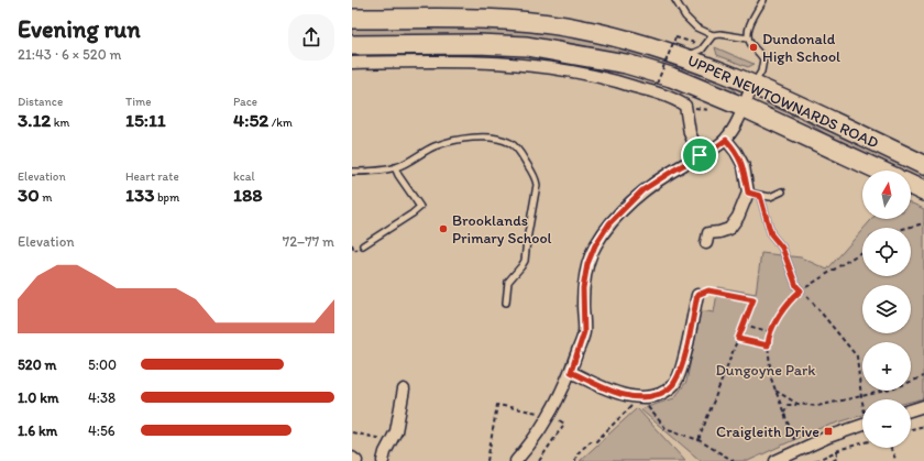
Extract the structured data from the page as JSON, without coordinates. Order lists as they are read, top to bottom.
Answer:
{
  "streets": {
    "highway": ["UPPER NEWTOWNARDS ROAD"]
  },
  "parks": ["Dungoyne Park"],
  "places": {
    "other": ["Dundonald High School", "Brooklands Primary School"],
    "transit": ["Craigleith Drive"]
  },
  "north": "top",
  "page": {
    "heading": ["Evening run", "21:43 · 6 × 520 m"],
    "stats": [
      ["Distance", "3.12 km"],
      ["Time", "15:11"],
      ["Pace", "4:52 /km"],
      ["Elevation", "30 m"],
      ["Heart rate", "133 bpm"],
      ["kcal", "188"]
    ],
    "map_buttons": ["+", "−"],
    "chart": ["Elevation", "72–77 m"],
    "list": [
      {
        "name": "520 m",
        "note": "5:00"
      },
      {
        "name": "1.0 km",
        "note": "4:38"
      },
      {
        "name": "1.6 km",
        "note": "4:56"
      }
    ]
  }
}
